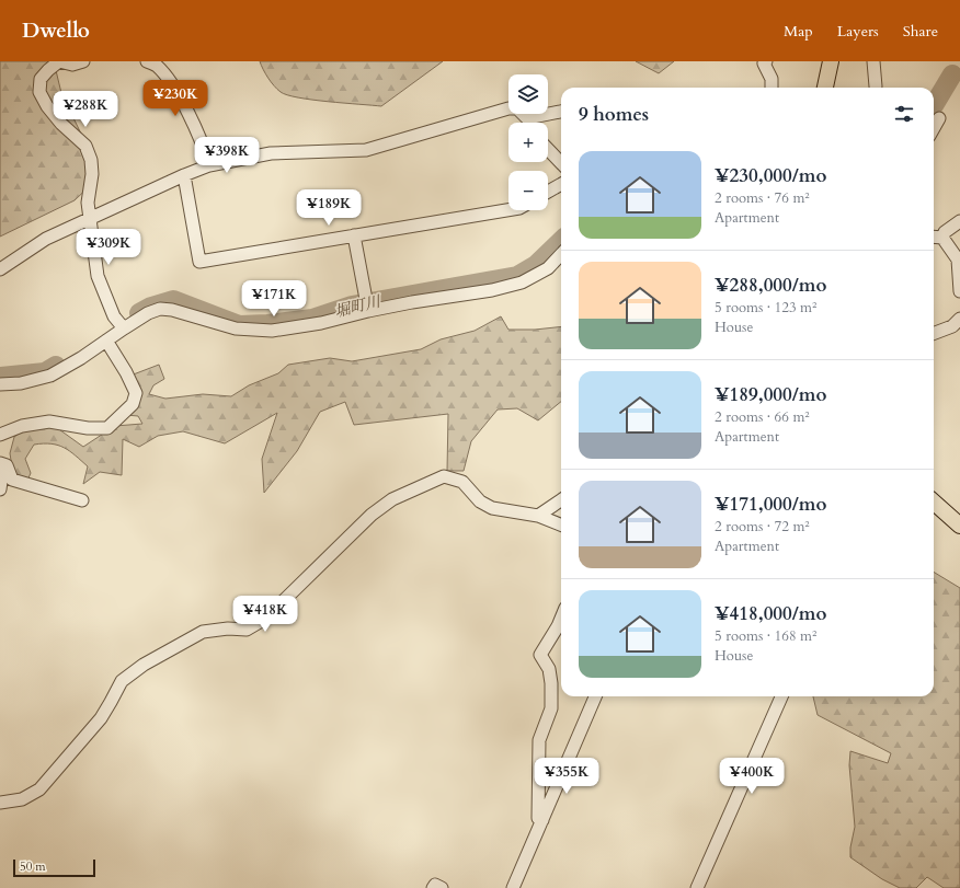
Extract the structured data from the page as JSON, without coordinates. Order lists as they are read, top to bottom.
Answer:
{
  "water": ["堀町川"],
  "scale_bar": "50 m",
  "page": {
    "header": "Dwello",
    "nav": ["Map", "Layers", "Share"],
    "map_buttons": ["+", "−"],
    "price": [
      "¥230K",
      "¥288K",
      "¥398K",
      "¥189K",
      "¥309K",
      "¥171K",
      "¥418K",
      "¥355K",
      "¥400K"
    ],
    "heading": "9 homes",
    "list": [
      {
        "name": "¥230,000/mo",
        "note": "2 rooms · 76 m² · Apartment"
      },
      {
        "name": "¥288,000/mo",
        "note": "5 rooms · 123 m² · House"
      },
      {
        "name": "¥189,000/mo",
        "note": "2 rooms · 66 m² · Apartment"
      },
      {
        "name": "¥171,000/mo",
        "note": "2 rooms · 72 m² · Apartment"
      },
      {
        "name": "¥418,000/mo",
        "note": "5 rooms · 168 m² · House"
      }
    ],
    "scale": "50 m"
  }
}
